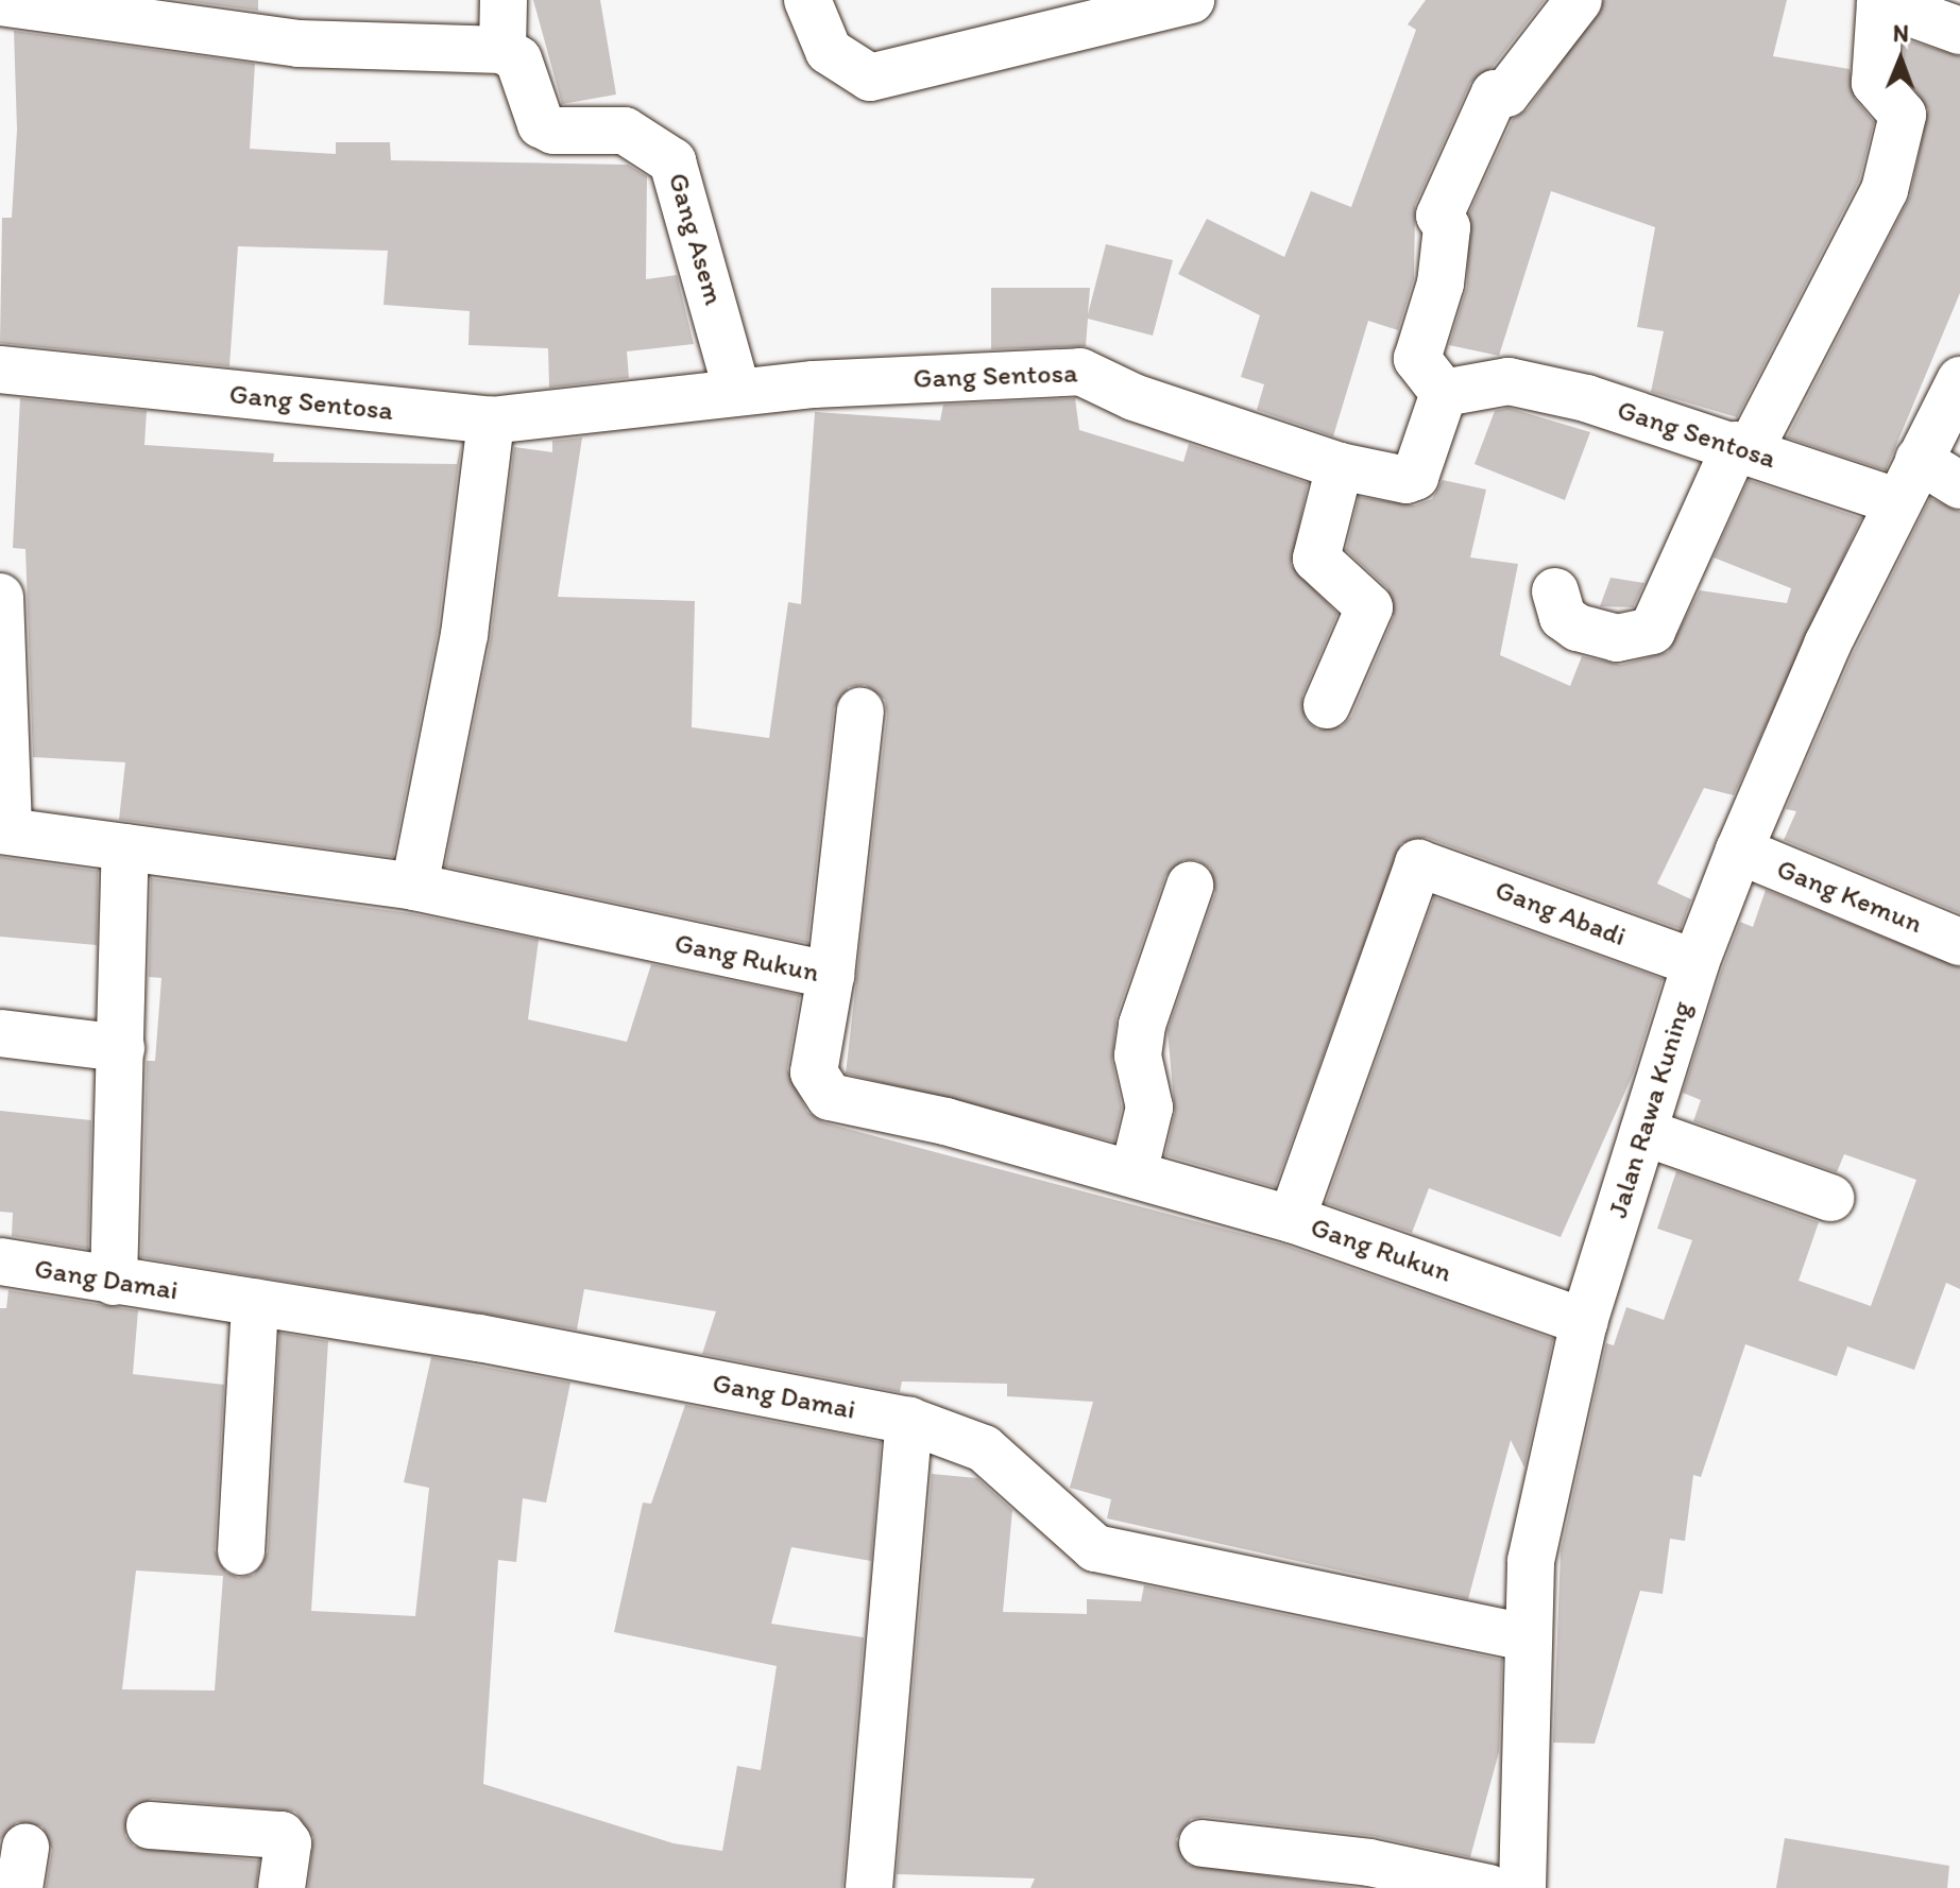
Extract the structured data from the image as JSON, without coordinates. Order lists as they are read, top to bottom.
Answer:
{
  "streets": {
    "street": [
      "Gang Asem",
      "Gang Sentosa",
      "Gang Kemun",
      "Gang Abadi",
      "Gang Rukun",
      "Jalan Rawa Kuning",
      "Gang Damai"
    ]
  },
  "crossings": [
    ["Gang Asem", "Gang Sentosa"],
    ["Gang Sentosa", "Jalan Rawa Kuning"],
    ["Gang Kemun", "Jalan Rawa Kuning"],
    ["Gang Abadi", "Gang Rukun"],
    ["Gang Abadi", "Jalan Rawa Kuning"],
    ["Gang Rukun", "Jalan Rawa Kuning"],
    ["Jalan Rawa Kuning", "Gang Damai"]
  ],
  "north": "top"
}
